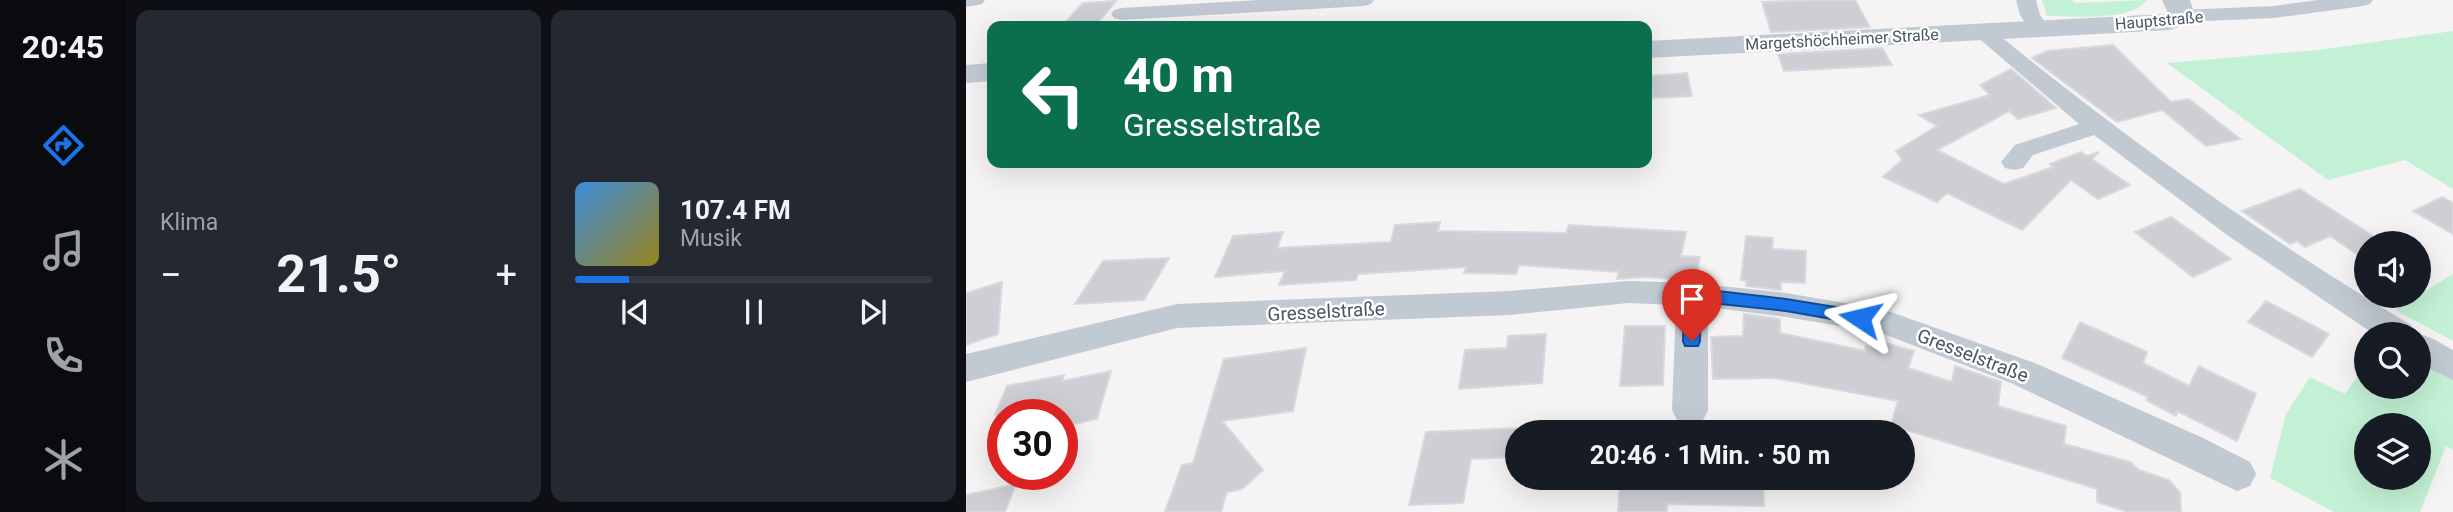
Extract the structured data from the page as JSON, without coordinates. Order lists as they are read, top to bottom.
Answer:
{
  "streets": {
    "street": ["Hauptstraße", "Margetshöchheimer Straße", "Gresselstraße"]
  },
  "crossings": [
    ["Hauptstraße", "Margetshöchheimer Straße"]
  ],
  "page": {
    "tabs": "20:45",
    "tile": "Klima",
    "turn": ["40 m", "Gresselstraße"],
    "song": ["107.4 FM", "Musik"],
    "heat": ["−", "21.5°", "+"],
    "limit": "30",
    "trip": "20:46 · 1 Min. · 50 m"
  }
}
